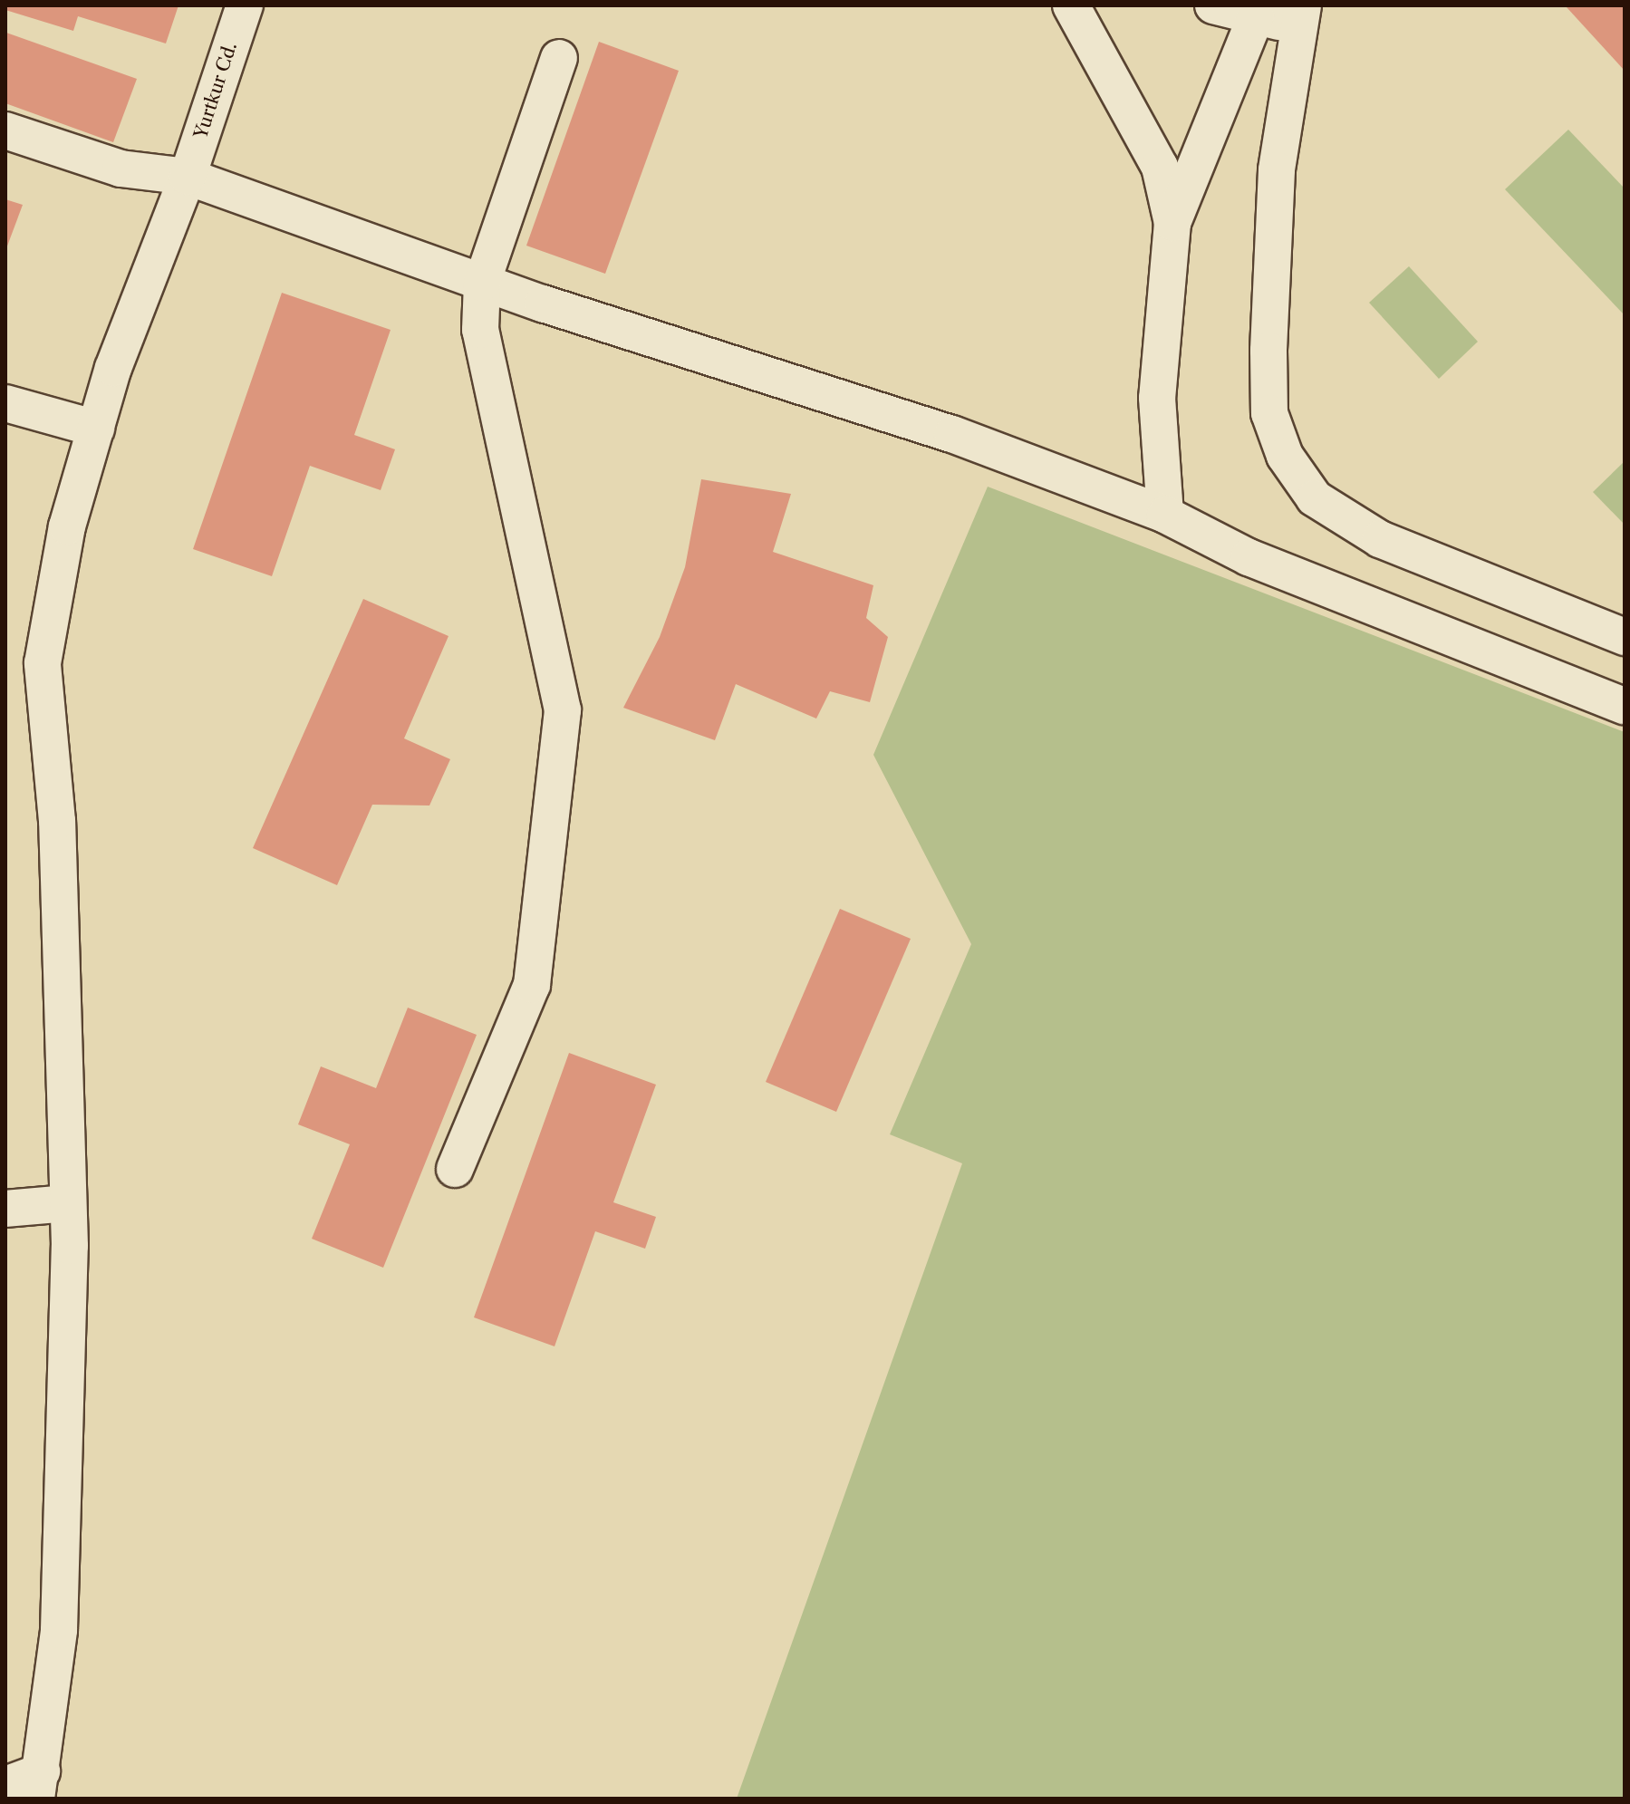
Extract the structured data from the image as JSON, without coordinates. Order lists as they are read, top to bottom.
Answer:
{
  "streets": {
    "street": ["Yurtkur Cd."]
  }
}
